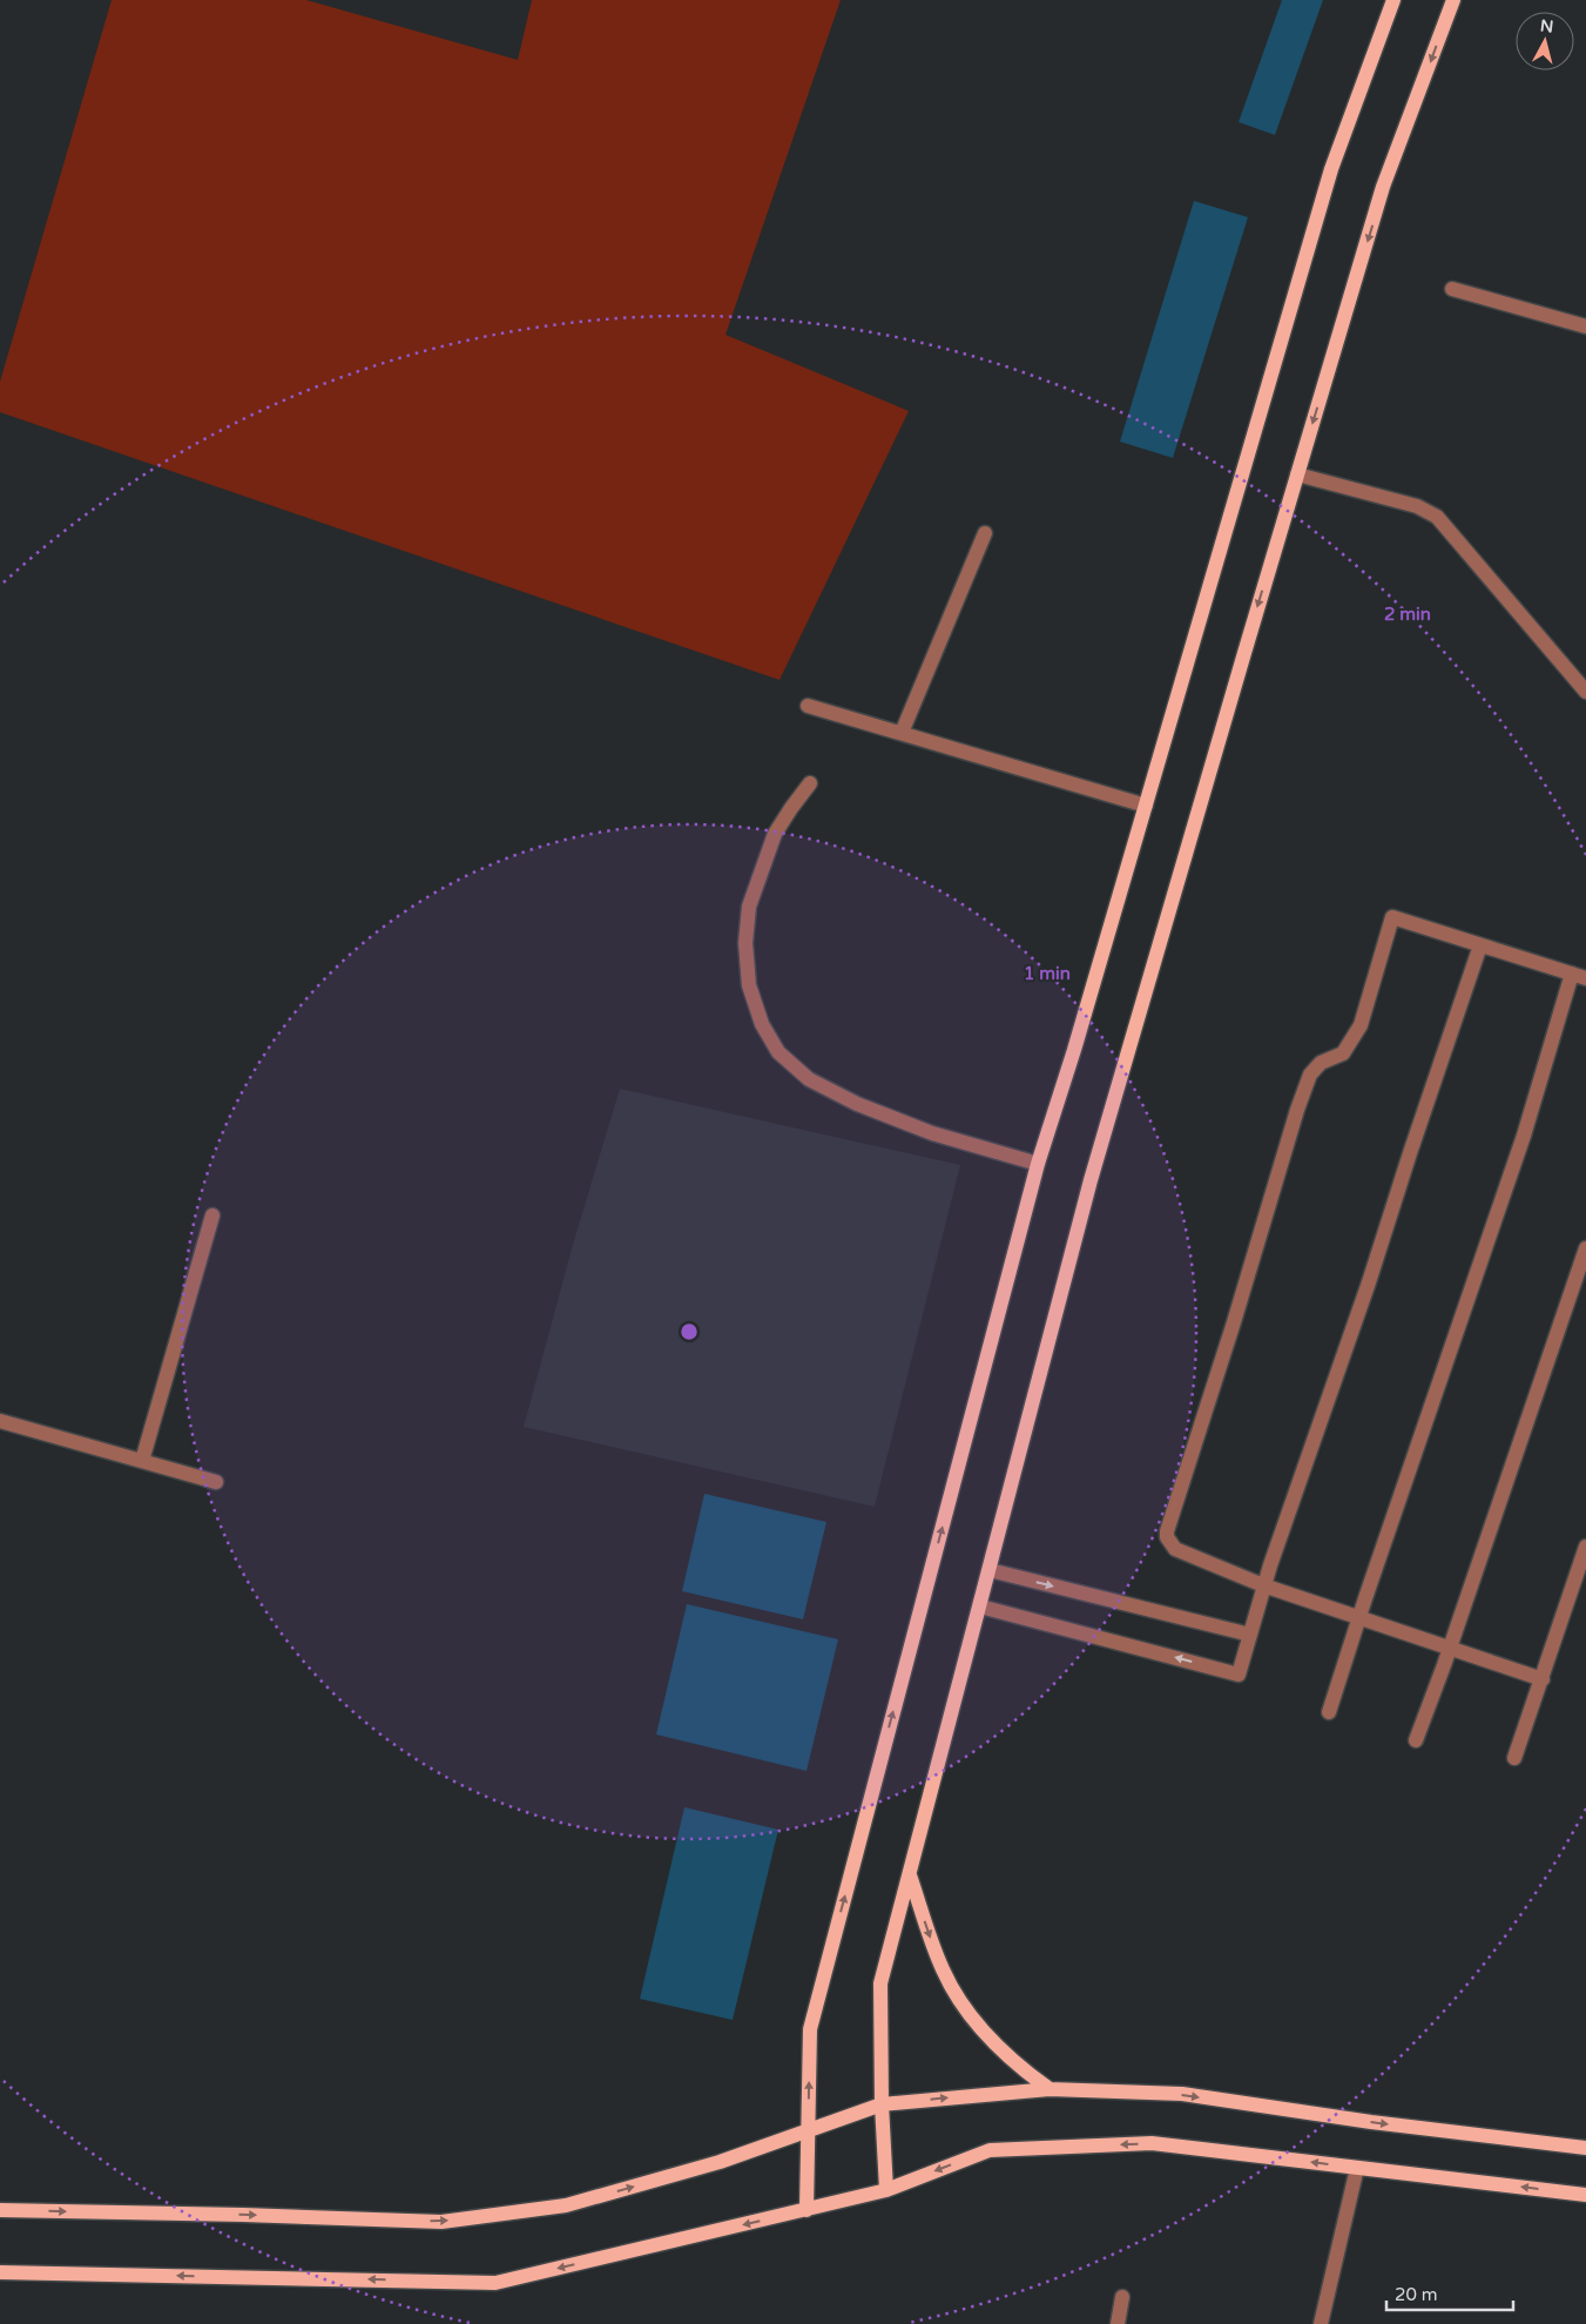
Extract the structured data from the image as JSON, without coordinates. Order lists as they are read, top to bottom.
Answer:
{
  "scale_bar": "20 m",
  "north": "top",
  "rings": ["2 min", "1 min"]
}
